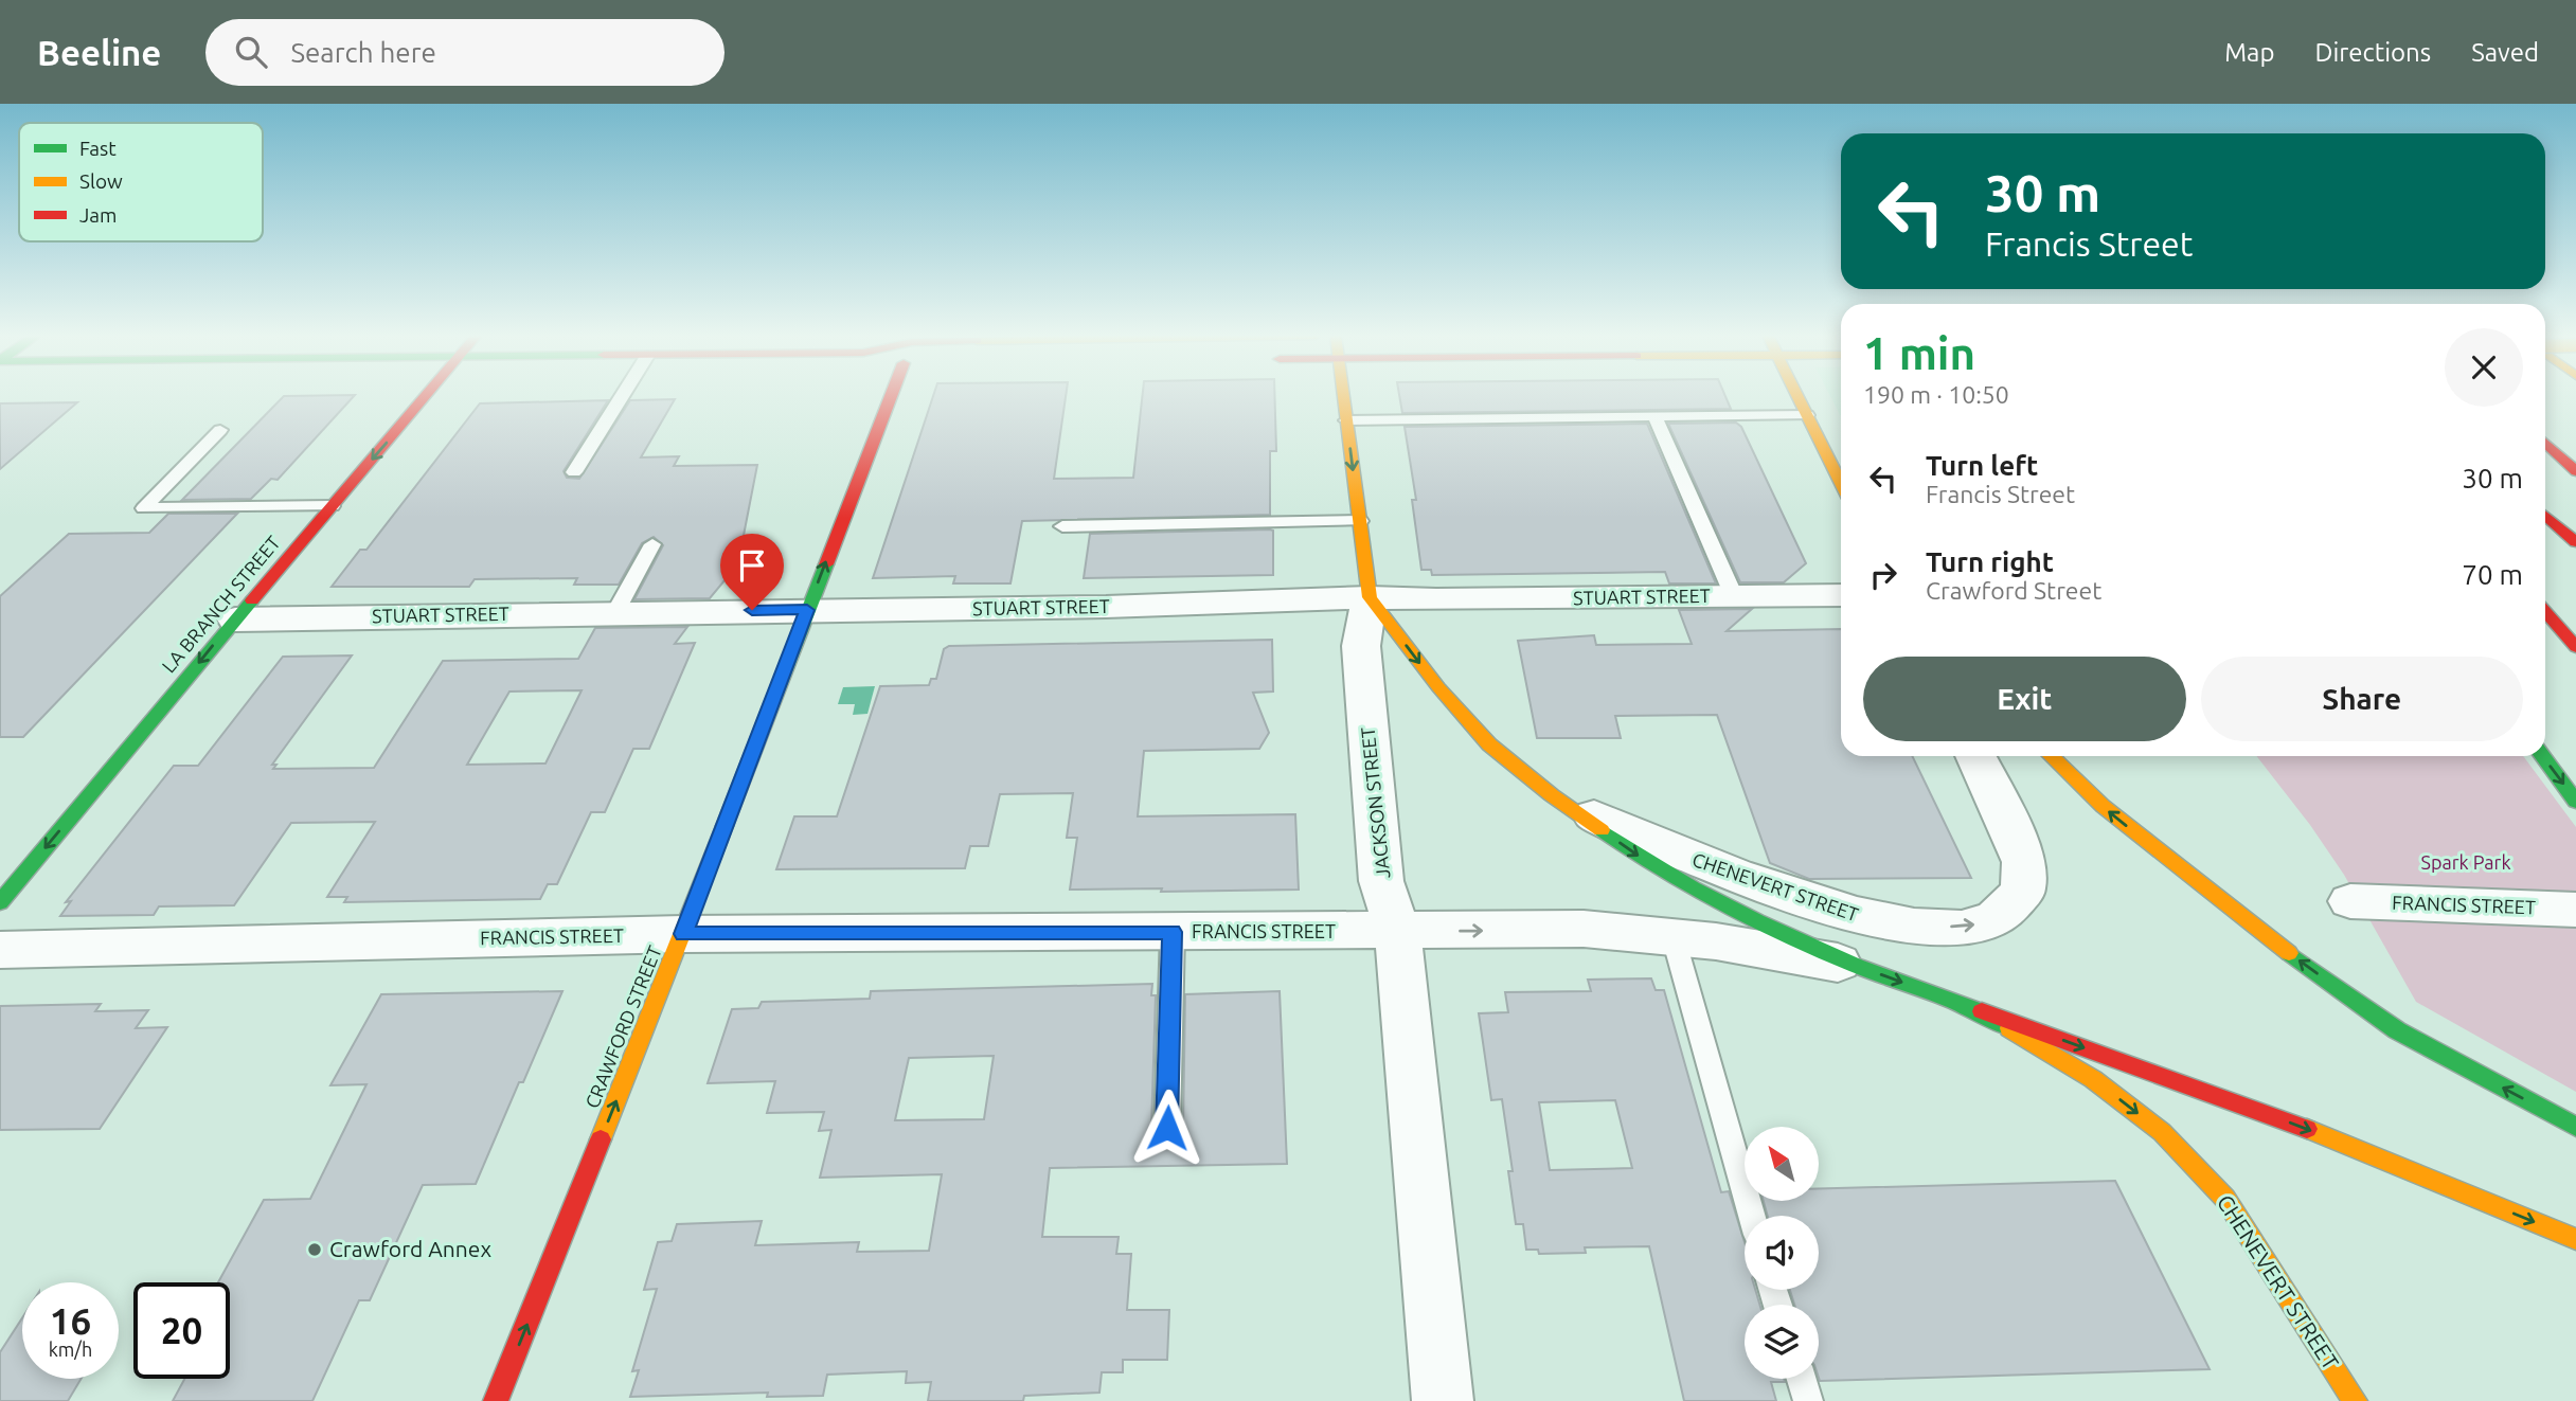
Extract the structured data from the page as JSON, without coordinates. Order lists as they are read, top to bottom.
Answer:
{
  "streets": {
    "main road": [
      "LA BRANCH STREET",
      "JACKSON STREET",
      "CHENEVERT STREET",
      "CRAWFORD STREET"
    ],
    "street": ["STUART STREET", "FRANCIS STREET"]
  },
  "crossings": [
    ["STUART STREET", "LA BRANCH STREET"],
    ["STUART STREET", "JACKSON STREET"],
    ["STUART STREET", "CRAWFORD STREET"],
    ["JACKSON STREET", "FRANCIS STREET"],
    ["FRANCIS STREET", "CRAWFORD STREET"]
  ],
  "one_way": ["LA BRANCH STREET", "CRAWFORD STREET"],
  "parks": ["Spark Park"],
  "places": ["Crawford Annex"],
  "legend": ["Fast", "Slow", "Jam"],
  "north": "top left",
  "page": {
    "header": "Beeline",
    "search": "Search here",
    "nav": ["Map", "Directions", "Saved"],
    "turn": ["30 m", "Francis Street"],
    "heading": ["1 min", "190 m · 10:50"],
    "list": [
      {
        "name": "Turn left",
        "note": "Francis Street",
        "value": "30 m"
      },
      {
        "name": "Turn right",
        "note": "Crawford Street",
        "value": "70 m"
      }
    ],
    "buttons": ["Exit", "Share"],
    "speed": "16 km/h",
    "limit": "20"
  }
}
